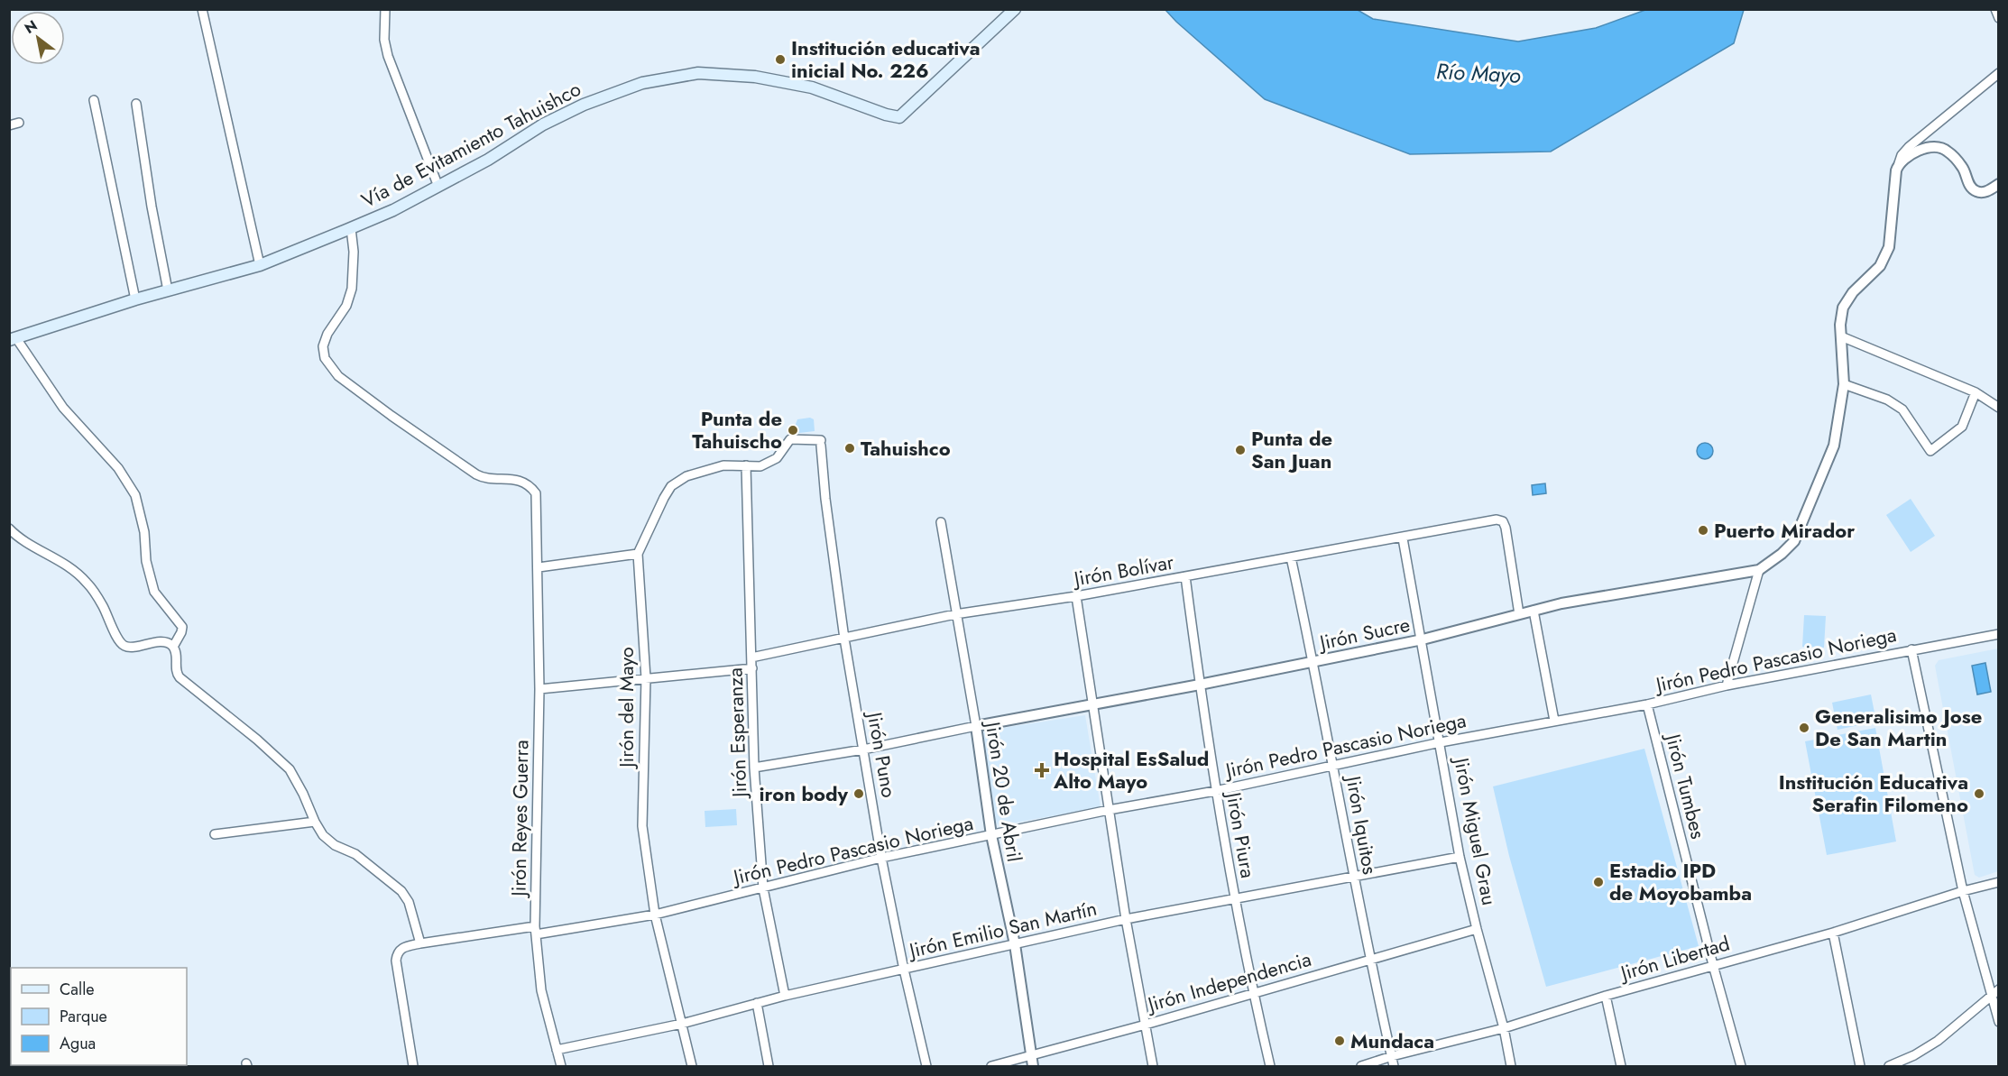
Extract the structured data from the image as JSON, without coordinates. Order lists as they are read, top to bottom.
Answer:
{
  "streets": {
    "main road": ["Vía de Evitamiento Tahuishco"],
    "street": [
      "Jirón Bolívar",
      "Jirón Sucre",
      "Jirón Pedro Pascasio Noriega",
      "Jirón del Mayo",
      "Jirón Esperanza",
      "Jirón Puno",
      "Jirón Tumbes",
      "Jirón 20 de Abril",
      "Jirón Reyes Guerra",
      "Jirón Iquitos",
      "Jirón Miguel Grau",
      "Jirón Piura",
      "Jirón Emilio San Martín",
      "Jirón Libertad",
      "Jirón Independencia"
    ]
  },
  "crossings": [
    ["Vía de Evitamiento Tahuishco", "Jirón Reyes Guerra"],
    ["Jirón Bolívar", "Jirón Sucre"],
    ["Jirón Bolívar", "Jirón Esperanza"],
    ["Jirón Bolívar", "Jirón Puno"],
    ["Jirón Bolívar", "Jirón 20 de Abril"],
    ["Jirón Bolívar", "Jirón Iquitos"],
    ["Jirón Bolívar", "Jirón Miguel Grau"],
    ["Jirón Bolívar", "Jirón Piura"],
    ["Jirón Sucre", "Jirón 20 de Abril"],
    ["Jirón Sucre", "Jirón Iquitos"],
    ["Jirón Sucre", "Jirón Miguel Grau"],
    ["Jirón Sucre", "Jirón Piura"],
    ["Jirón Pedro Pascasio Noriega", "Jirón del Mayo"],
    ["Jirón Pedro Pascasio Noriega", "Jirón Esperanza"],
    ["Jirón Pedro Pascasio Noriega", "Jirón Puno"],
    ["Jirón Pedro Pascasio Noriega", "Jirón Tumbes"],
    ["Jirón Pedro Pascasio Noriega", "Jirón 20 de Abril"],
    ["Jirón Pedro Pascasio Noriega", "Jirón Reyes Guerra"],
    ["Jirón Pedro Pascasio Noriega", "Jirón Iquitos"],
    ["Jirón Pedro Pascasio Noriega", "Jirón Miguel Grau"],
    ["Jirón Pedro Pascasio Noriega", "Jirón Piura"],
    ["Jirón del Mayo", "Jirón Esperanza"],
    ["Jirón del Mayo", "Jirón Puno"],
    ["Jirón del Mayo", "Jirón Emilio San Martín"],
    ["Jirón Esperanza", "Jirón Emilio San Martín"],
    ["Jirón Puno", "Jirón Emilio San Martín"],
    ["Jirón Tumbes", "Jirón Libertad"],
    ["Jirón 20 de Abril", "Jirón Emilio San Martín"],
    ["Jirón 20 de Abril", "Jirón Independencia"],
    ["Jirón Reyes Guerra", "Jirón Emilio San Martín"],
    ["Jirón Iquitos", "Jirón Emilio San Martín"],
    ["Jirón Iquitos", "Jirón Libertad"],
    ["Jirón Iquitos", "Jirón Independencia"],
    ["Jirón Miguel Grau", "Jirón Emilio San Martín"],
    ["Jirón Miguel Grau", "Jirón Libertad"],
    ["Jirón Miguel Grau", "Jirón Independencia"],
    ["Jirón Piura", "Jirón Emilio San Martín"],
    ["Jirón Piura", "Jirón Independencia"]
  ],
  "water": ["Río Mayo"],
  "places": {
    "other": [
      "Institución educativa inicial No. 226",
      "Punta de Tahuischo",
      "Tahuishco",
      "Punta de San Juan",
      "Puerto Mirador",
      "Generalisimo Jose De San Martin",
      "iron body",
      "Institución Educativa Serafin Filomeno",
      "Estadio IPD de Moyobamba",
      "Mundaca"
    ],
    "health": ["Hospital EsSalud Alto Mayo"]
  },
  "legend": ["Calle", "Parque", "Agua"],
  "north": "top left"
}
